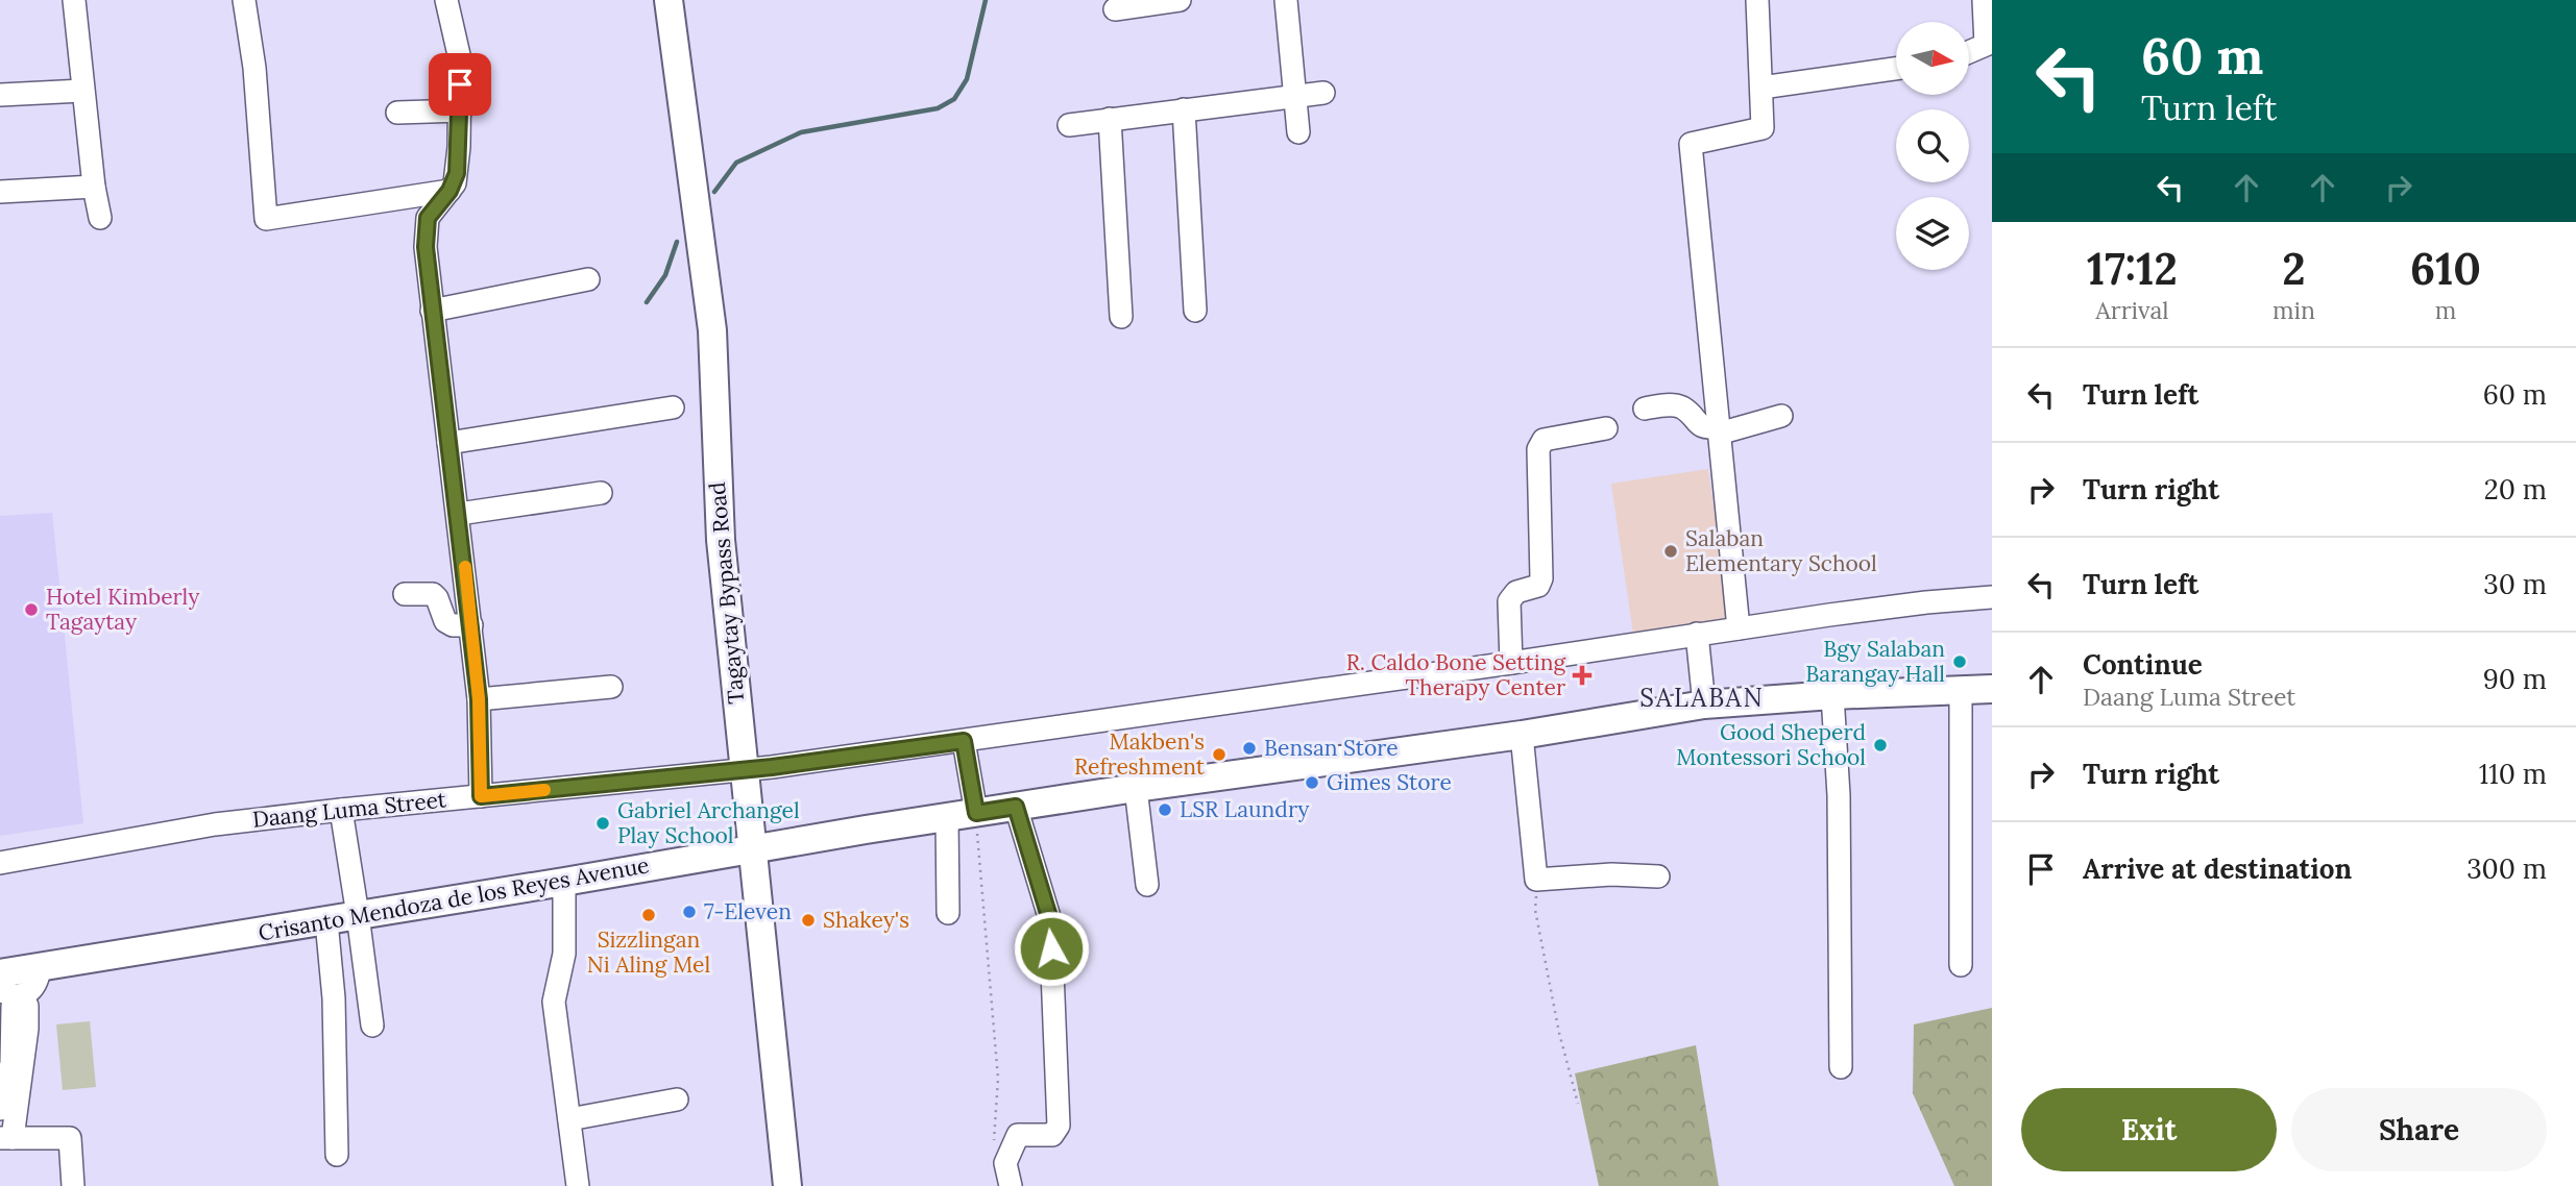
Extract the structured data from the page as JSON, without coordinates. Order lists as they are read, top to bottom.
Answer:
{
  "streets": {
    "main road": ["Tagaytay Bypass Road", "Crisanto Mendoza de los Reyes Avenue"],
    "street": ["Daang Luma Street"]
  },
  "crossings": [
    ["Tagaytay Bypass Road", "Daang Luma Street"],
    ["Tagaytay Bypass Road", "Crisanto Mendoza de los Reyes Avenue"]
  ],
  "districts": ["SALABAN"],
  "places": {
    "other": [
      "Salaban Elementary School",
      "Hotel Kimberly Tagaytay",
      "Bgy Salaban Barangay Hall",
      "Good Sheperd Montessori School",
      "Bensan Store",
      "Makben's Refreshment",
      "Gimes Store",
      "LSR Laundry",
      "Gabriel Archangel Play School",
      "7-Eleven",
      "Sizzlingan Ni Aling Mel",
      "Shakey's"
    ],
    "health": ["R. Caldo Bone Setting Therapy Center"]
  },
  "north": "right",
  "page": {
    "turn": ["60 m", "Turn left"],
    "eta": [
      "17:12",
      "Arrival",
      "2",
      "min",
      "610",
      "m"
    ],
    "list": [
      {
        "name": "Turn left",
        "value": "60 m"
      },
      {
        "name": "Turn right",
        "value": "20 m"
      },
      {
        "name": "Turn left",
        "value": "30 m"
      },
      {
        "name": "Continue",
        "note": "Daang Luma Street",
        "value": "90 m"
      },
      {
        "name": "Turn right",
        "value": "110 m"
      },
      {
        "name": "Arrive at destination",
        "value": "300 m"
      }
    ],
    "buttons": ["Exit", "Share"]
  }
}
